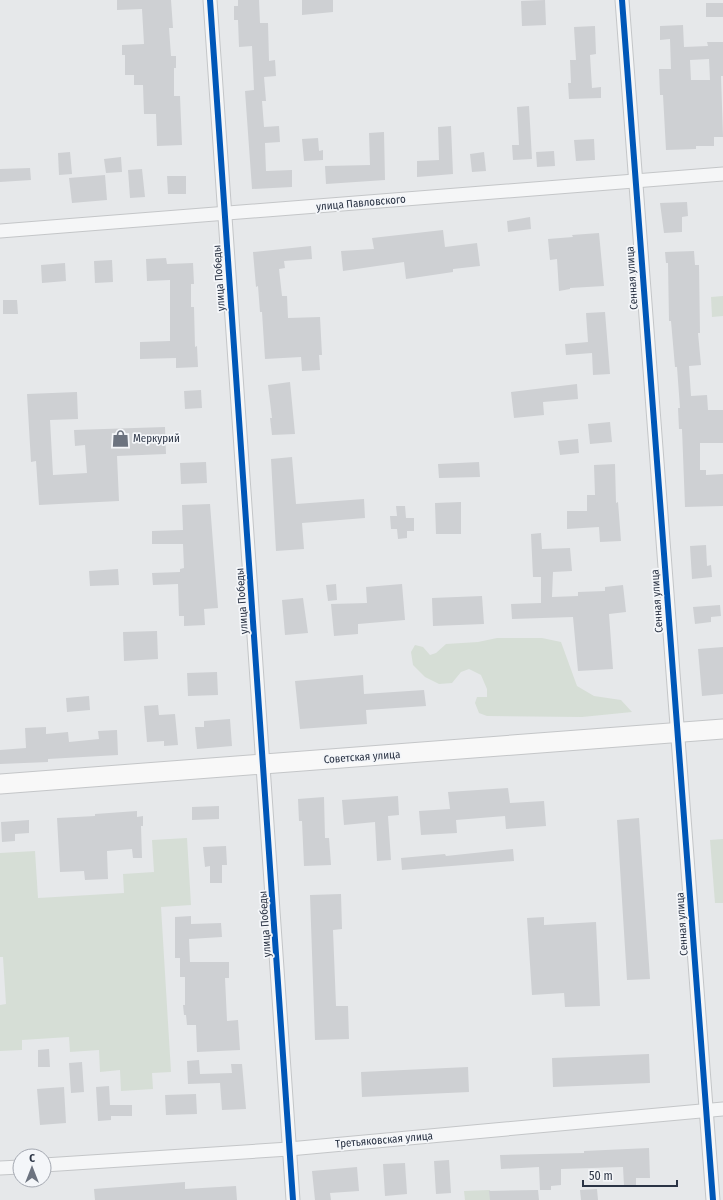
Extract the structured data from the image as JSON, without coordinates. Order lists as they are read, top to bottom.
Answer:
{
  "streets": {
    "street": [
      "улица Павловского",
      "улица Победы",
      "Сенная улица",
      "Советская улица",
      "Третьяковская улица"
    ]
  },
  "crossings": [
    ["улица Павловского", "улица Победы"],
    ["улица Павловского", "Сенная улица"],
    ["улица Победы", "Советская улица"],
    ["улица Победы", "Третьяковская улица"],
    ["Сенная улица", "Советская улица"],
    ["Сенная улица", "Третьяковская улица"]
  ],
  "places": {
    "shop": ["Меркурий"]
  },
  "scale_bar": "50 m",
  "north": "top"
}
